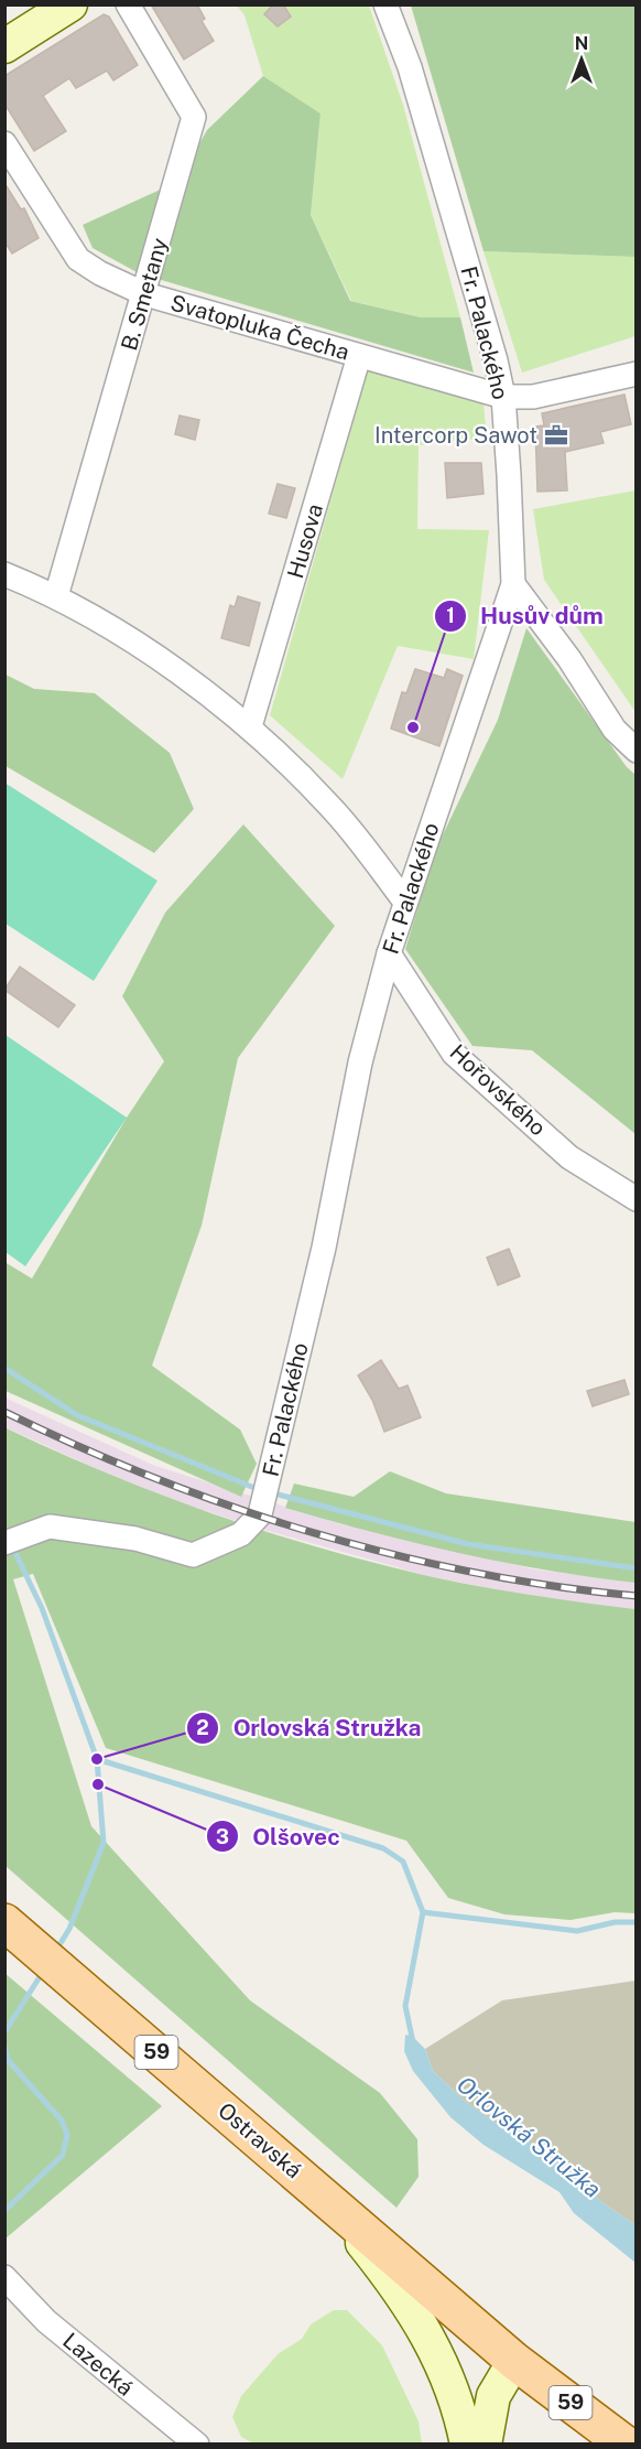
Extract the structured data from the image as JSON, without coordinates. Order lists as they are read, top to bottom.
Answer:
{
  "streets": {
    "main road": ["59", "Ostravská"],
    "street": [
      "B. Smetany",
      "Svatopluka Čecha",
      "Fr. Palackého",
      "Husova",
      "Hořovského",
      "Lazecká"
    ]
  },
  "crossings": [
    ["B. Smetany", "Svatopluka Čecha"],
    ["Svatopluka Čecha", "Fr. Palackého"],
    ["Svatopluka Čecha", "Husova"],
    ["Fr. Palackého", "Hořovského"],
    ["59", "Ostravská"]
  ],
  "water": ["Orlovská Stružka"],
  "places": {
    "office": ["Intercorp Sawot"],
    "other": ["Husův dům", "Orlovská Stružka", "Olšovec"]
  },
  "north": "top"
}
